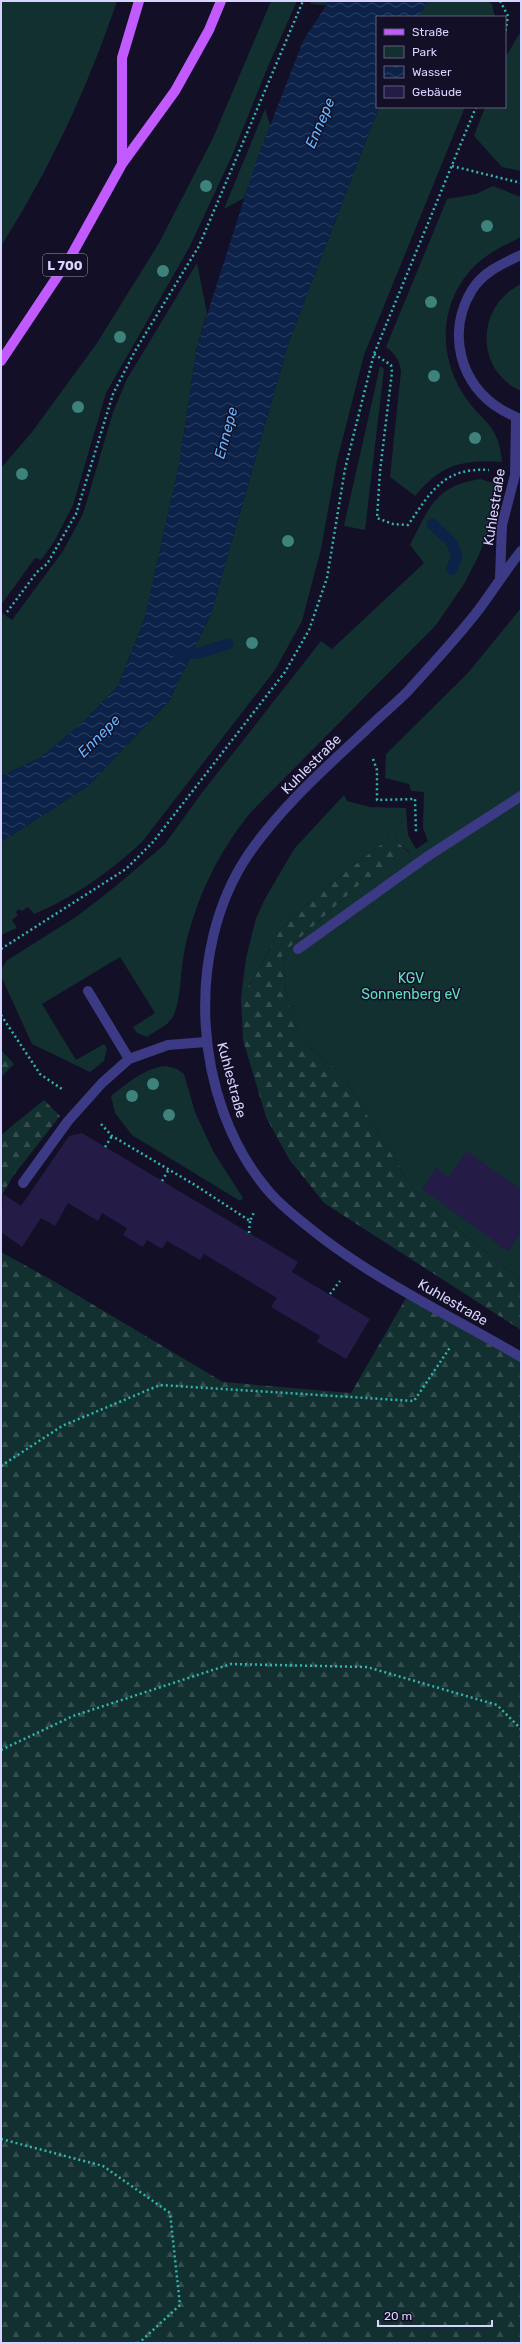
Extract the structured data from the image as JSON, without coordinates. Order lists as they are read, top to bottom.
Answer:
{
  "streets": {
    "main road": ["L 700"],
    "street": ["Kuhlestraße"]
  },
  "water": ["Ennepe"],
  "parks": ["KGV Sonnenberg eV"],
  "legend": [
    "Straße",
    "Park",
    "Wasser",
    "Gebäude"
  ],
  "scale_bar": "20 m"
}
